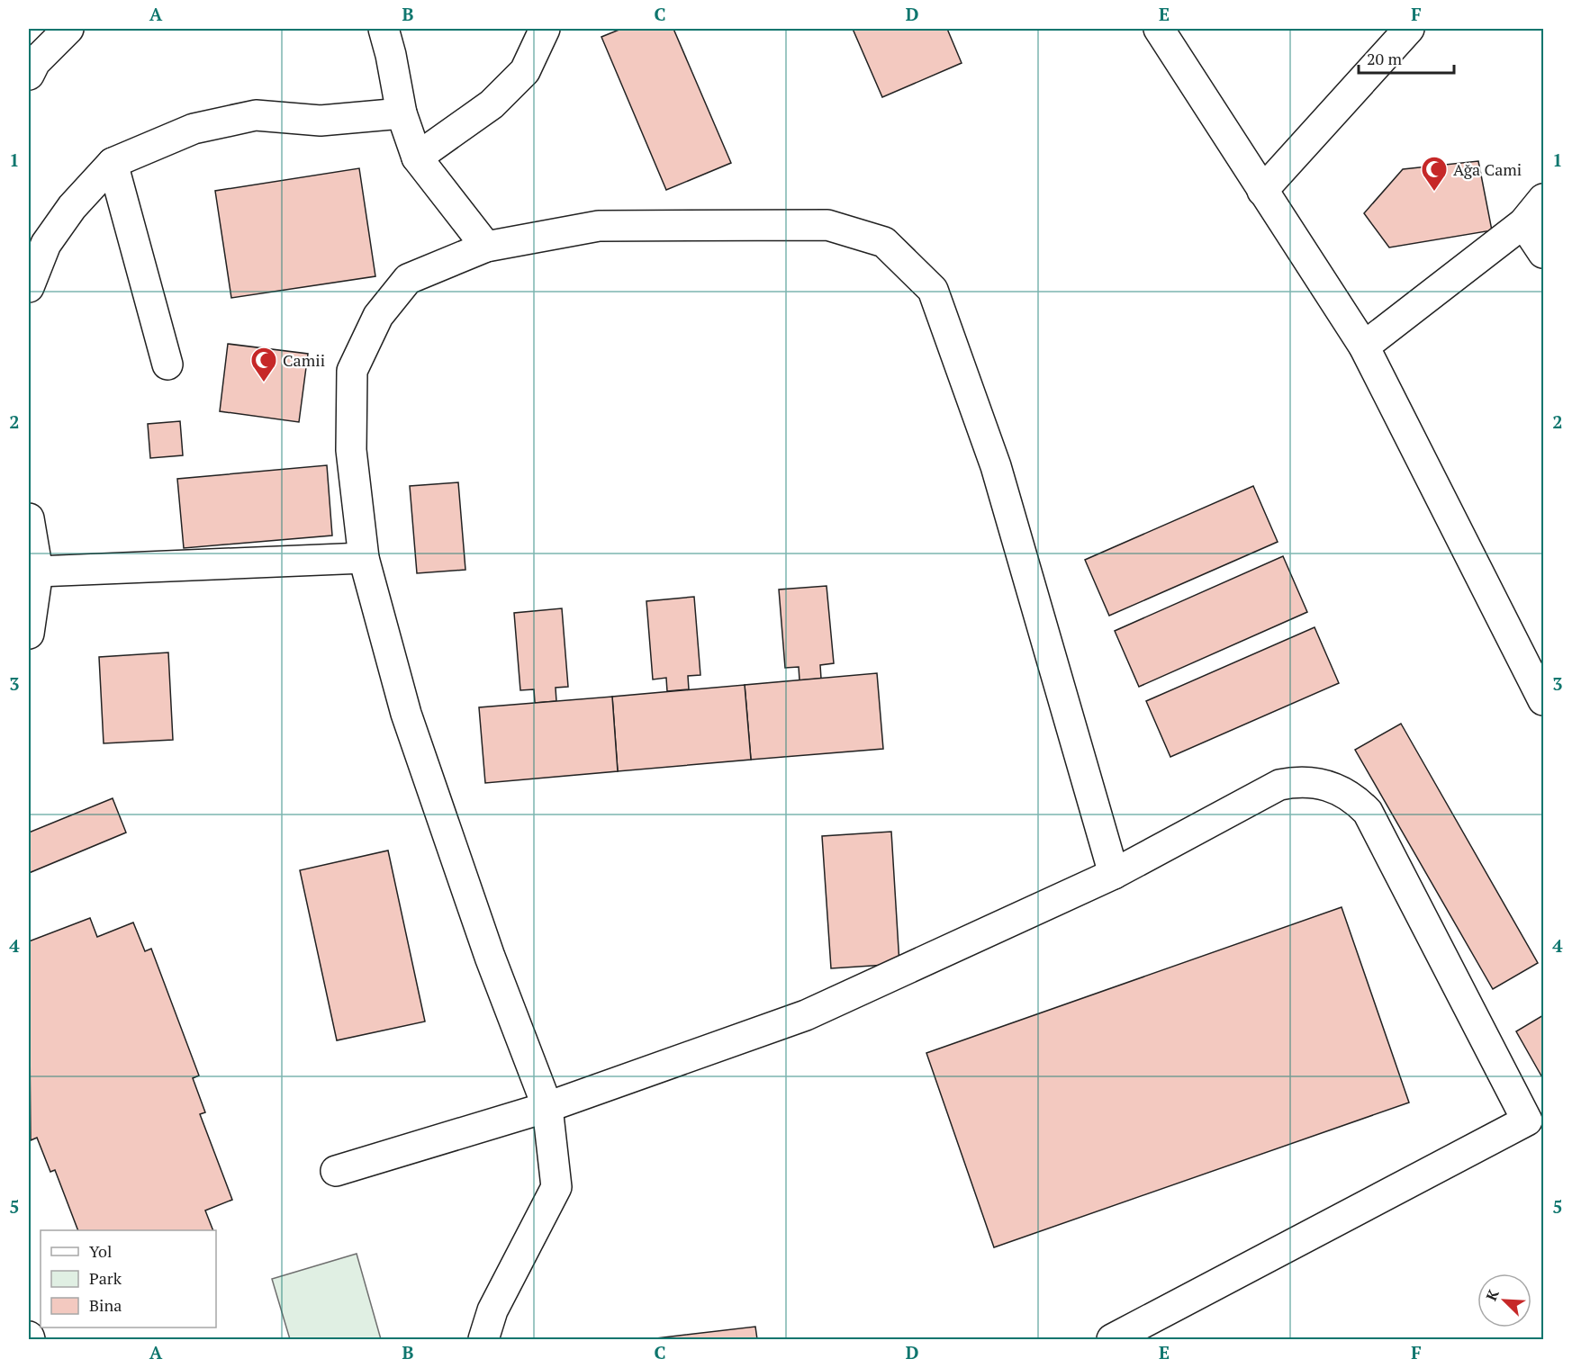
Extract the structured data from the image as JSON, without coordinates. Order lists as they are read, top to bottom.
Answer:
{
  "places": {
    "mosque": ["Ağa Cami", "Camii"]
  },
  "legend": ["Yol", "Park", "Bina"],
  "scale_bar": "20 m",
  "north": "top left",
  "grid": {
    "columns": [
      "A",
      "B",
      "C",
      "D",
      "E",
      "F"
    ],
    "rows": [
      "1",
      "2",
      "3",
      "4",
      "5"
    ]
  }
}
